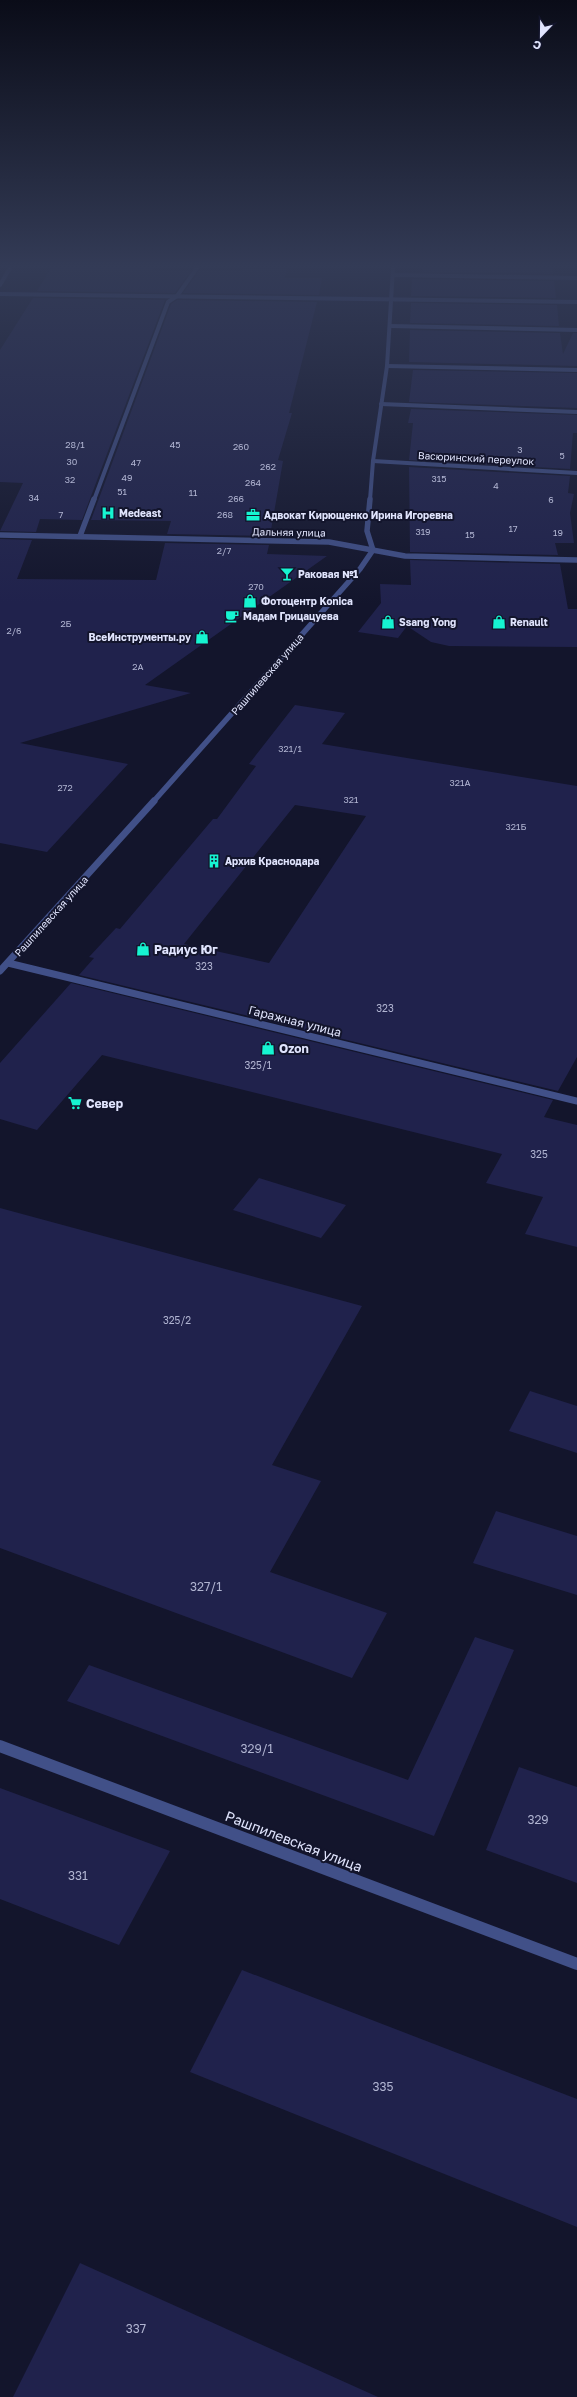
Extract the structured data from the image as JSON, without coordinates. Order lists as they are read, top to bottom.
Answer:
{
  "streets": {
    "street": [
      "Васюринский переулок",
      "Дальняя улица",
      "Рашпилевская улица",
      "Гаражная улица"
    ]
  },
  "crossings": [
    ["Дальняя улица", "Рашпилевская улица"],
    ["Рашпилевская улица", "Гаражная улица"]
  ],
  "places": {
    "hospital": ["Medeast"],
    "office": ["Адвокат Кирющенко Ирина Игоревна"],
    "bar": ["Раковая №1"],
    "shop": [
      "Фотоцентр Konica",
      "Ssang Yong",
      "Renault",
      "ВсеИнструменты.ру",
      "Радиус Юг",
      "Ozon"
    ],
    "cafe": ["Мадам Грицацуева"],
    "building": ["Архив Краснодара"],
    "supermarket": ["Север"]
  },
  "house_numbers": [
    "28/1",
    "45",
    "260",
    "3",
    "5",
    "30",
    "47",
    "262",
    "49",
    "315",
    "32",
    "264",
    "4",
    "51",
    "11",
    "34",
    "266",
    "6",
    "7",
    "268",
    "17",
    "319",
    "19",
    "15",
    "2/7",
    "270",
    "2Б",
    "2/6",
    "2А",
    "321/1",
    "321А",
    "272",
    "321",
    "321Б",
    "323",
    "323",
    "325/1",
    "325",
    "325/2",
    "327/1",
    "329/1",
    "329",
    "331",
    "335",
    "337"
  ],
  "north": "bottom"
}
